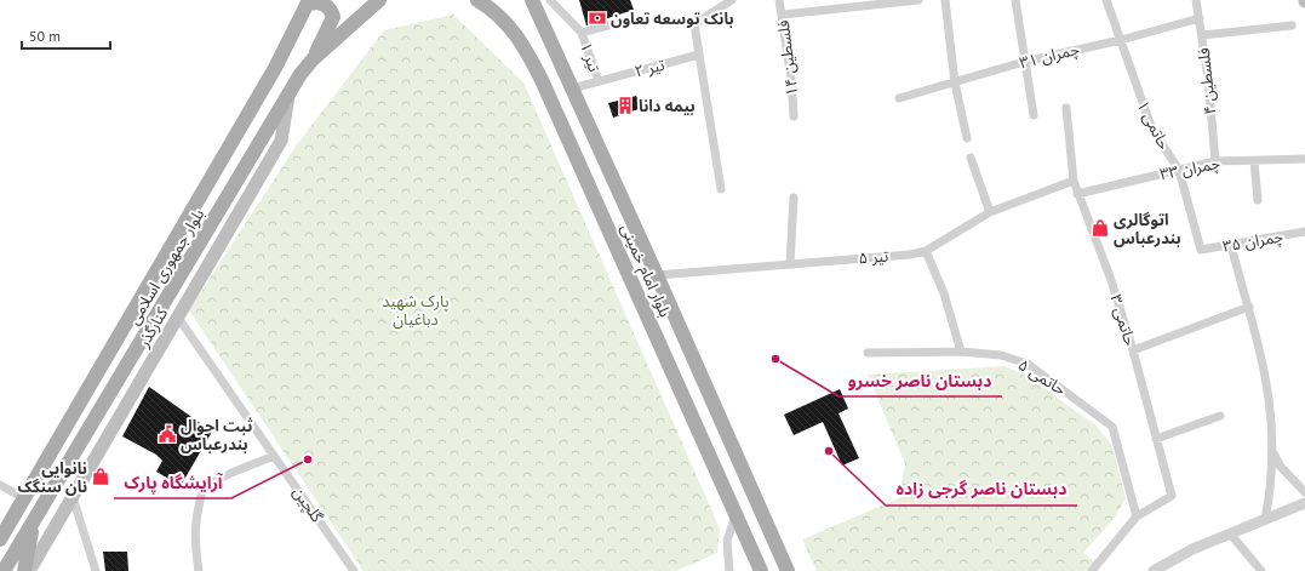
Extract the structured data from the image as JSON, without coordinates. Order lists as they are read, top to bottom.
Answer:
{
  "streets": {
    "main road": ["بلوار جمهوری اسلامی", "بلوار امام خمینی", "کنارگذر"],
    "street": [
      "چمران ۳۱",
      "تیر ۱",
      "فلسطین ۱۴",
      "تیر ۲",
      "فلسطین ۴",
      "حاتمی ۱",
      "چمران ۳۳",
      "چمران ۳۵",
      "تیر ۵",
      "حاتمی ۳",
      "حاتمی ۵",
      "گلچین"
    ]
  },
  "crossings": [
    ["چمران ۳۱", "فلسطین ۴"],
    ["چمران ۳۱", "حاتمی ۱"],
    ["تیر ۱", "تیر ۲"],
    ["تیر ۲", "بلوار امام خمینی"],
    ["فلسطین ۴", "چمران ۳۳"],
    ["حاتمی ۱", "چمران ۳۳"],
    ["حاتمی ۱", "چمران ۳۵"],
    ["چمران ۳۳", "حاتمی ۳"],
    ["تیر ۵", "بلوار امام خمینی"],
    ["تیر ۵", "حاتمی ۳"],
    ["بلوار جمهوری اسلامی", "کنارگذر"],
    ["حاتمی ۳", "حاتمی ۵"],
    ["کنارگذر", "گلچین"]
  ],
  "parks": ["پارک شهید دباغیان"],
  "places": {
    "bank": ["بانک توسعه تعاون"],
    "building": ["بیمه دانا"],
    "shop": ["اتوگالری بندرعباس", "نانوایی نان سنگک"],
    "other": ["دبستان ناصر خسرو", "دبستان ناصر گرجی زاده", "آرایشگاه پارک"],
    "public building": ["ثبت احوال بندرعباس"]
  },
  "scale_bar": "50 m"
}
